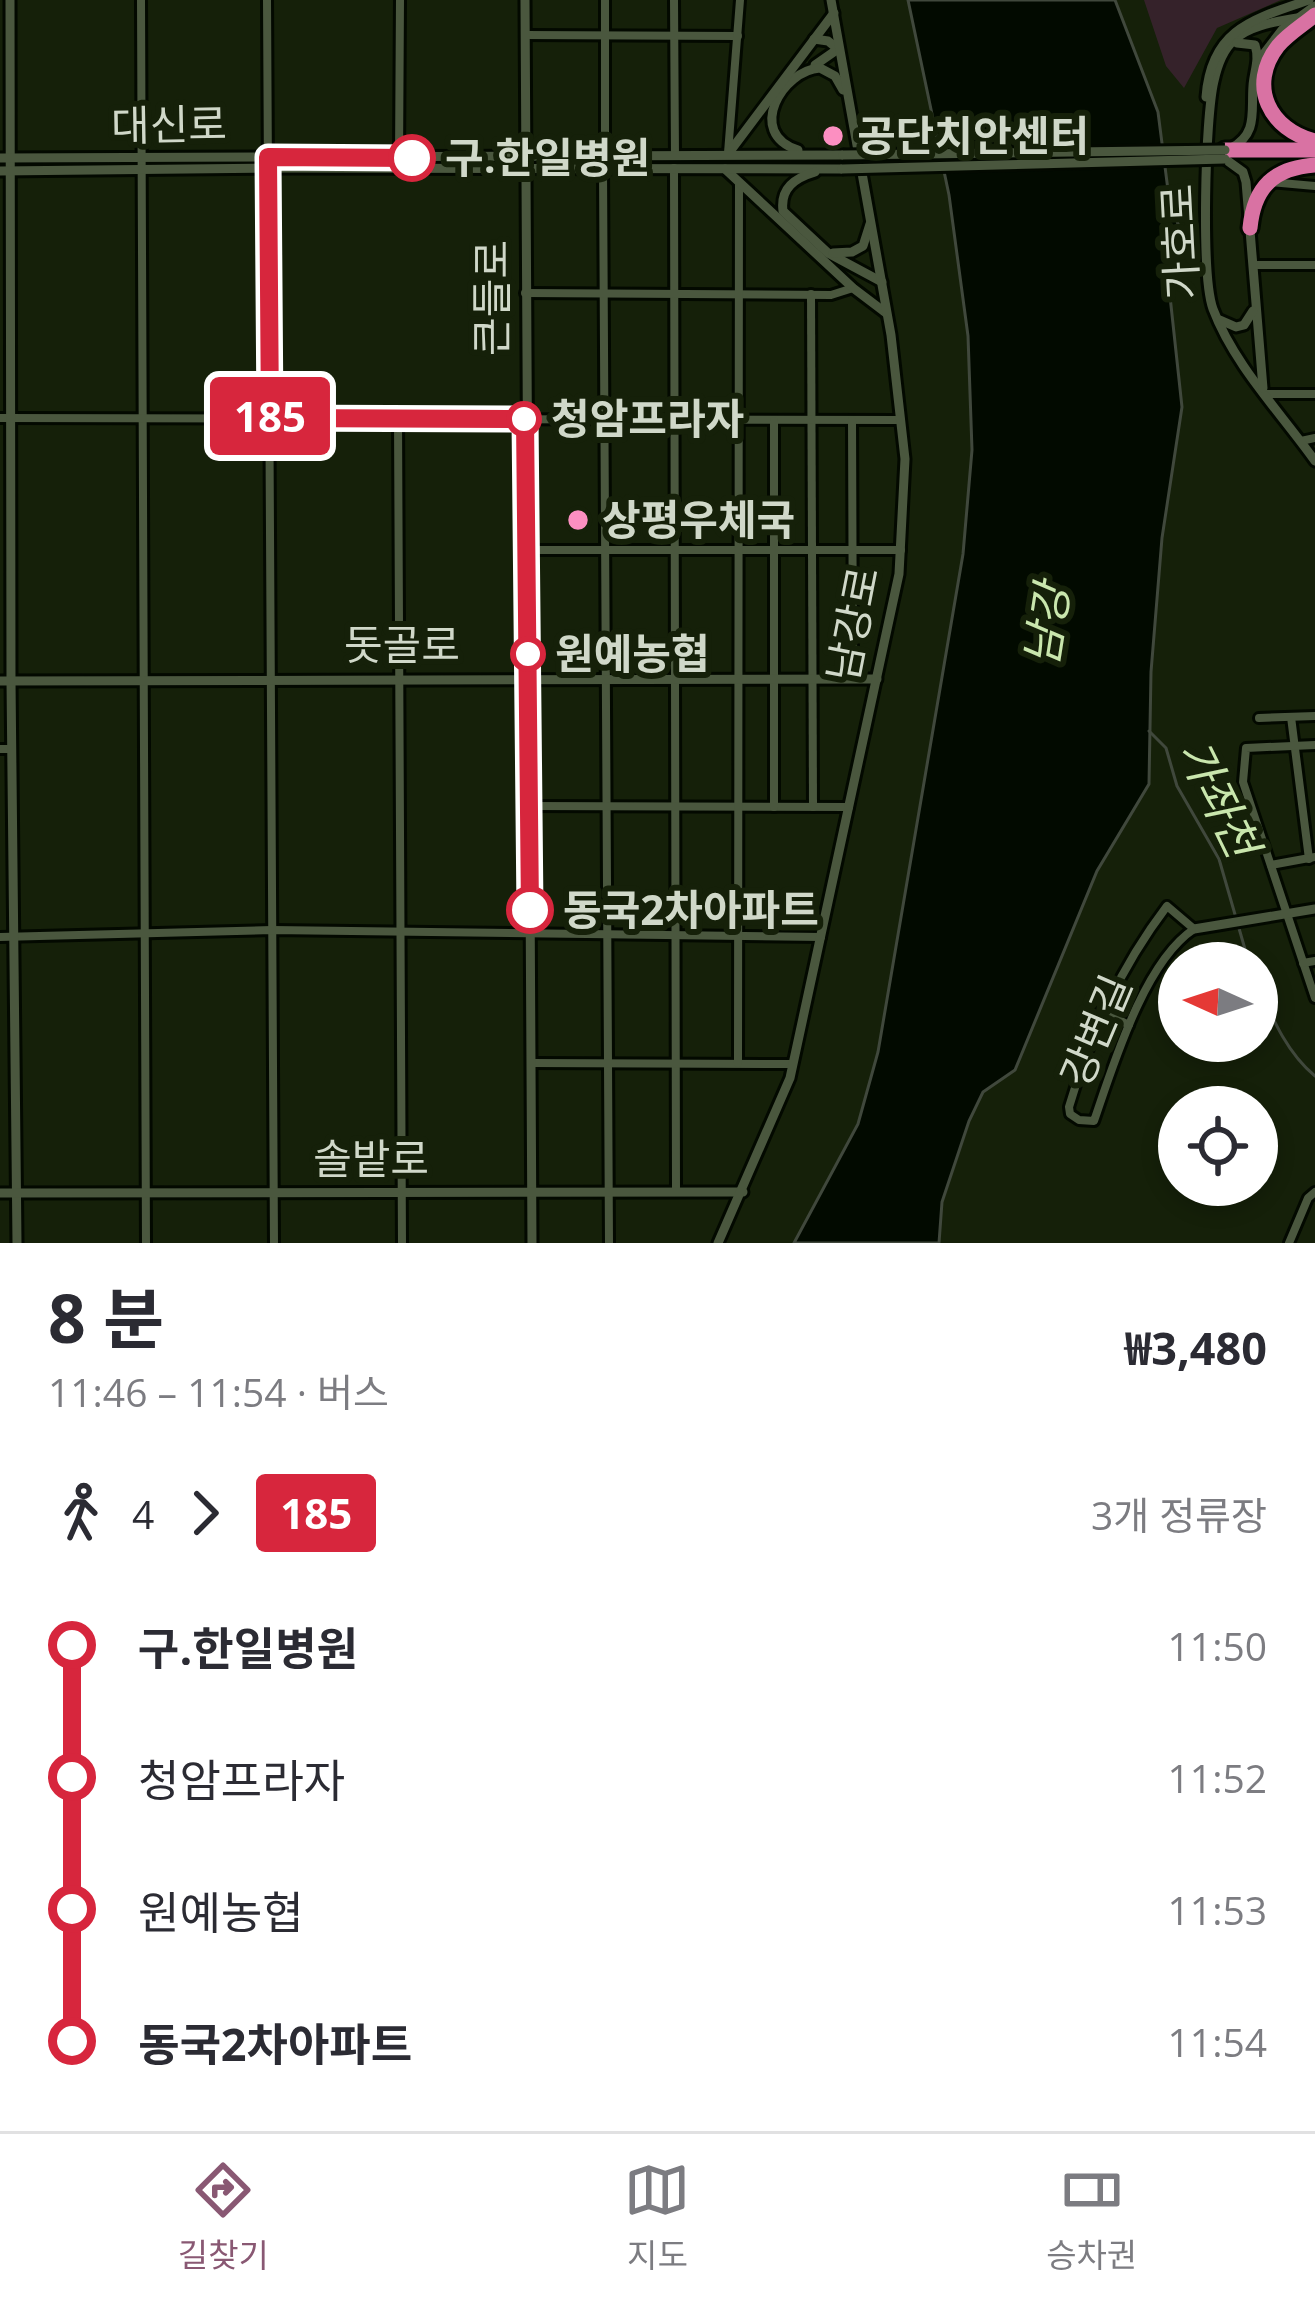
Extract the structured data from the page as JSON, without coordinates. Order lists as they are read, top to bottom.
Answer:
{
  "streets": {
    "street": [
      "대신로",
      "가호로",
      "큰들로",
      "남강로",
      "돗골로",
      "강변길",
      "솔밭로"
    ]
  },
  "crossings": [
    ["대신로", "큰들로"],
    ["큰들로", "돗골로"],
    ["큰들로", "솔밭로"],
    ["남강로", "돗골로"],
    ["남강로", "솔밭로"]
  ],
  "water": ["남강", "가좌천"],
  "places": [
    "공단치안센터",
    "구.한일병원",
    "청암프라자",
    "상평우체국",
    "원예농협",
    "동국2차아파트"
  ],
  "lines": ["bus line 185"],
  "north": "left",
  "page": {
    "on_map": "185",
    "heading": ["8 분", "11:46 – 11:54 · 버스", "₩3,480"],
    "legs": ["4", "185", "3개 정류장"],
    "list": [
      {
        "name": "구.한일병원",
        "value": "11:50"
      },
      {
        "name": "청암프라자",
        "value": "11:52"
      },
      {
        "name": "원예농협",
        "value": "11:53"
      },
      {
        "name": "동국2차아파트",
        "value": "11:54"
      }
    ],
    "tabs": ["길찾기", "지도", "승차권"]
  }
}
